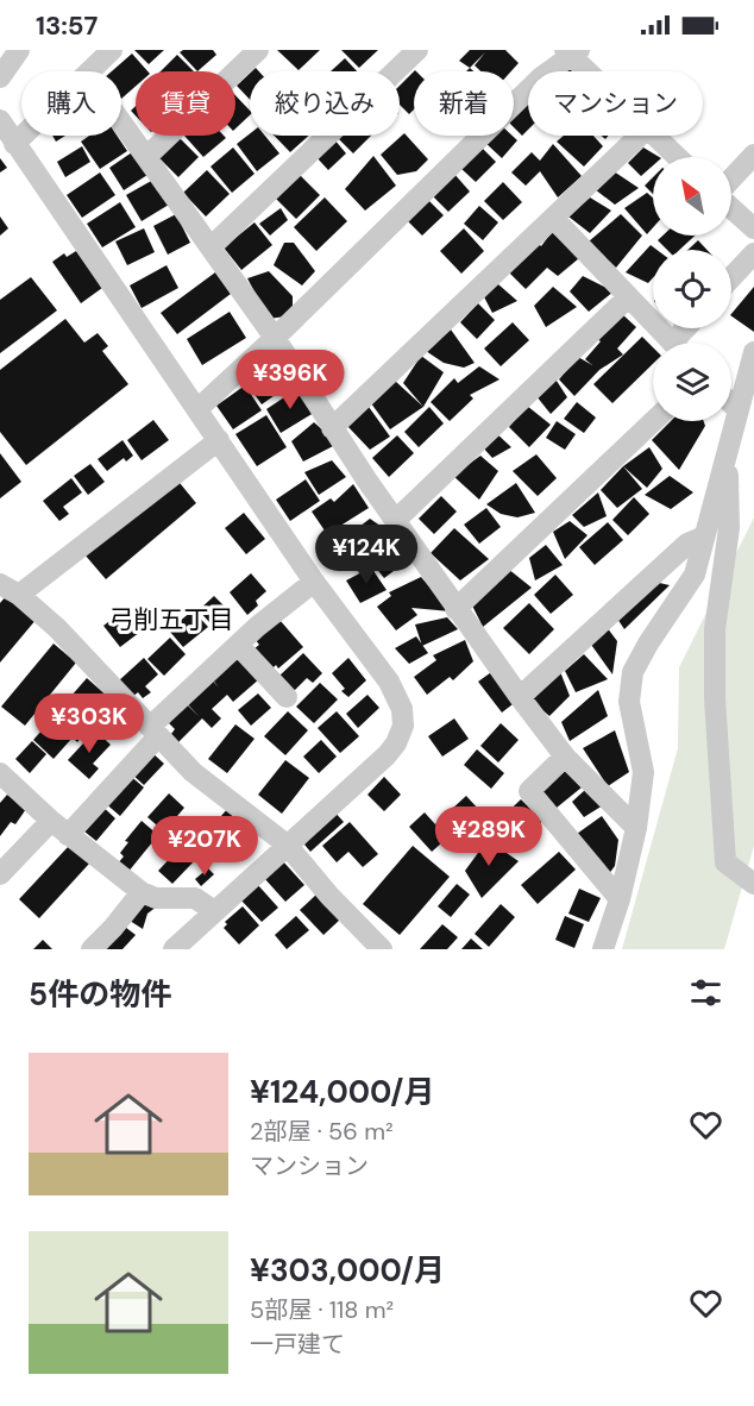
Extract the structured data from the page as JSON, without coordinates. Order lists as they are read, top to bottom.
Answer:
{
  "districts": ["弓削五丁目"],
  "north": "top left",
  "page": {
    "status": "13:57",
    "chip": [
      "購入",
      "賃貸",
      "絞り込み",
      "新着",
      "マンション"
    ],
    "price": [
      "¥396K",
      "¥124K",
      "¥303K",
      "¥289K",
      "¥207K"
    ],
    "heading": "5件の物件",
    "list": [
      {
        "name": "¥124,000/月",
        "note": "2部屋 · 56 m² · マンション"
      },
      {
        "name": "¥303,000/月",
        "note": "5部屋 · 118 m² · 一戸建て"
      }
    ]
  }
}
